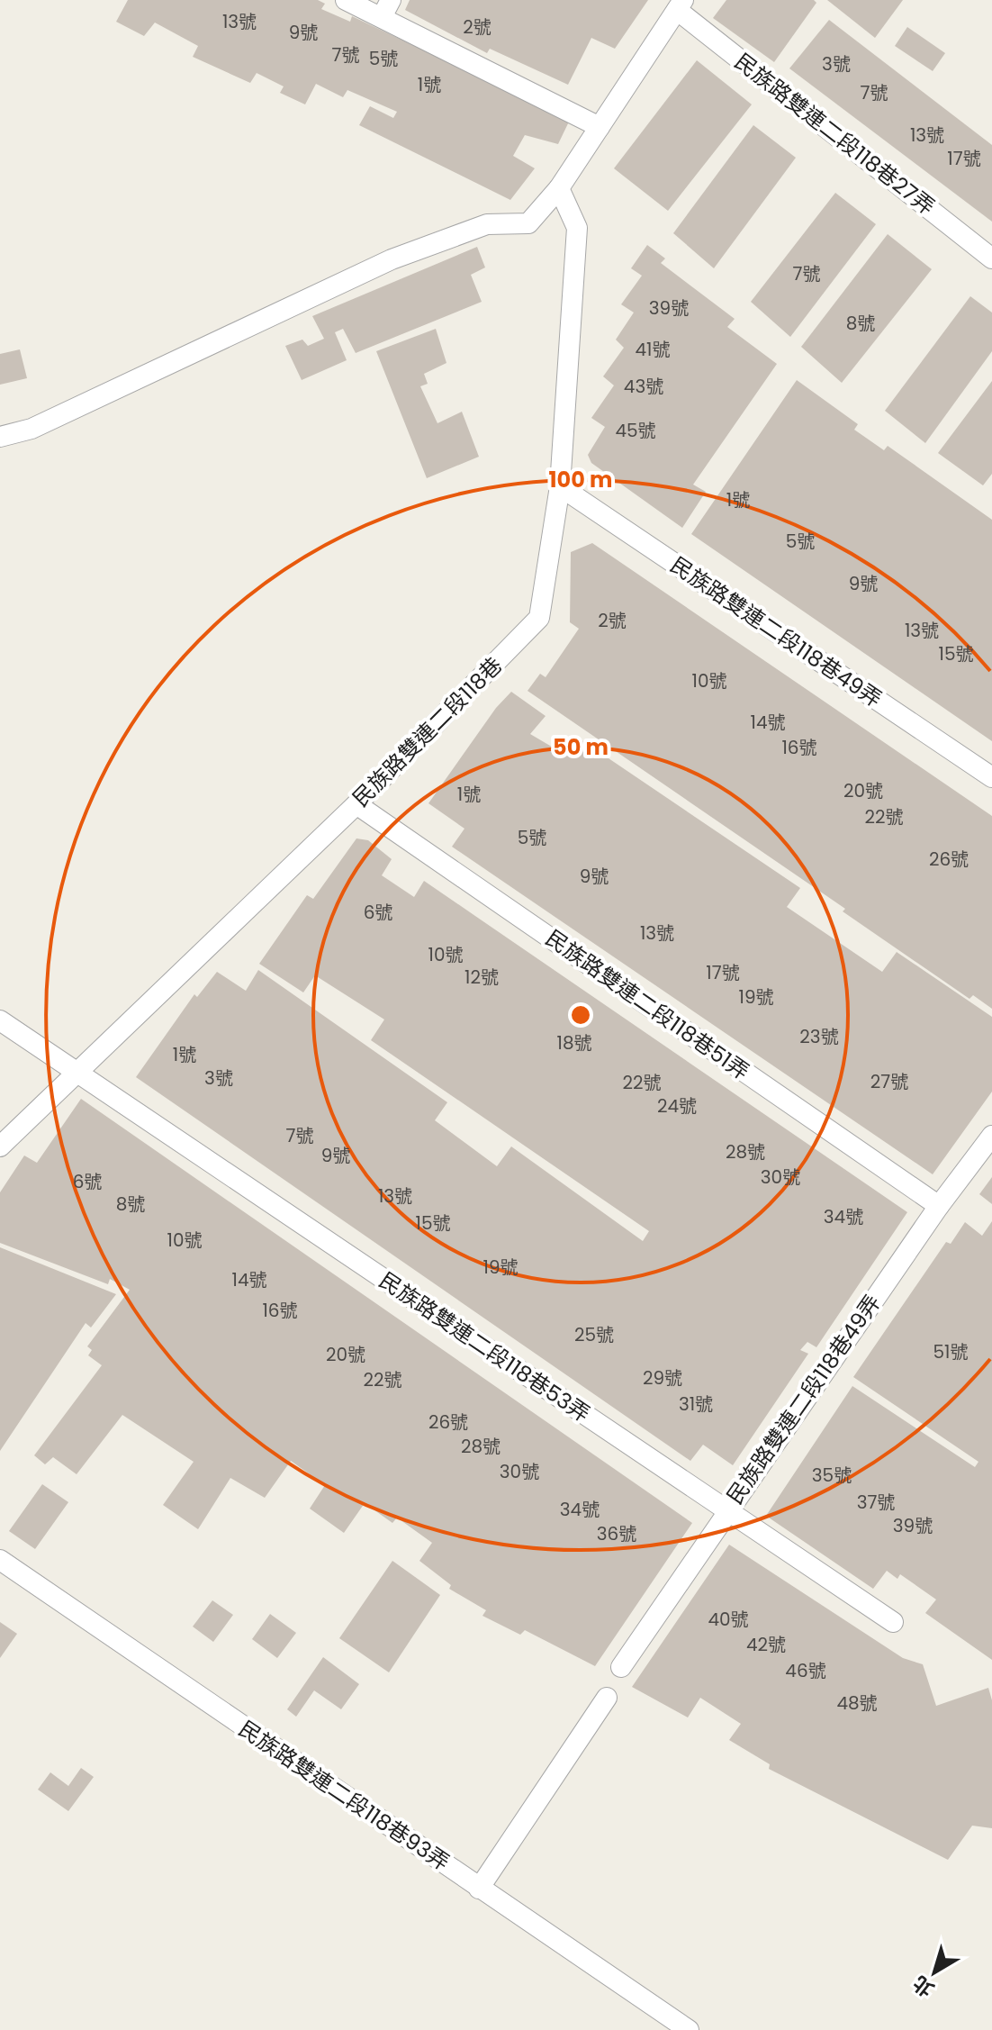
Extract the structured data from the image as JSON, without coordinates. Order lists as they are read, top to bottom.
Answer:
{
  "streets": {
    "lane": [
      "民族路雙連二段118巷27弄",
      "民族路雙連二段118巷49弄",
      "民族路雙連二段118巷",
      "民族路雙連二段118巷51弄",
      "民族路雙連二段118巷53弄",
      "民族路雙連二段118巷93弄"
    ]
  },
  "crossings": [
    ["民族路雙連二段118巷49弄", "民族路雙連二段118巷"],
    ["民族路雙連二段118巷49弄", "民族路雙連二段118巷51弄"],
    ["民族路雙連二段118巷49弄", "民族路雙連二段118巷53弄"],
    ["民族路雙連二段118巷", "民族路雙連二段118巷51弄"],
    ["民族路雙連二段118巷", "民族路雙連二段118巷53弄"]
  ],
  "house_numbers": [
    "13號",
    "2號",
    "9號",
    "7號",
    "5號",
    "3號",
    "1號",
    "7號",
    "13號",
    "17號",
    "7號",
    "39號",
    "8號",
    "41號",
    "43號",
    "45號",
    "1號",
    "5號",
    "9號",
    "2號",
    "13號",
    "15號",
    "10號",
    "14號",
    "16號",
    "20號",
    "1號",
    "22號",
    "5號",
    "26號",
    "9號",
    "6號",
    "13號",
    "10號",
    "17號",
    "12號",
    "19號",
    "23號",
    "18號",
    "1號",
    "3號",
    "27號",
    "22號",
    "24號",
    "7號",
    "28號",
    "9號",
    "30號",
    "6號",
    "13號",
    "8號",
    "34號",
    "15號",
    "10號",
    "19號",
    "14號",
    "16號",
    "25號",
    "51號",
    "20號",
    "29號",
    "22號",
    "31號",
    "26號",
    "28號",
    "30號",
    "35號",
    "37號",
    "34號",
    "39號",
    "36號",
    "40號",
    "42號",
    "46號",
    "48號"
  ],
  "north": "bottom left",
  "rings": ["100 m", "50 m"]
}
